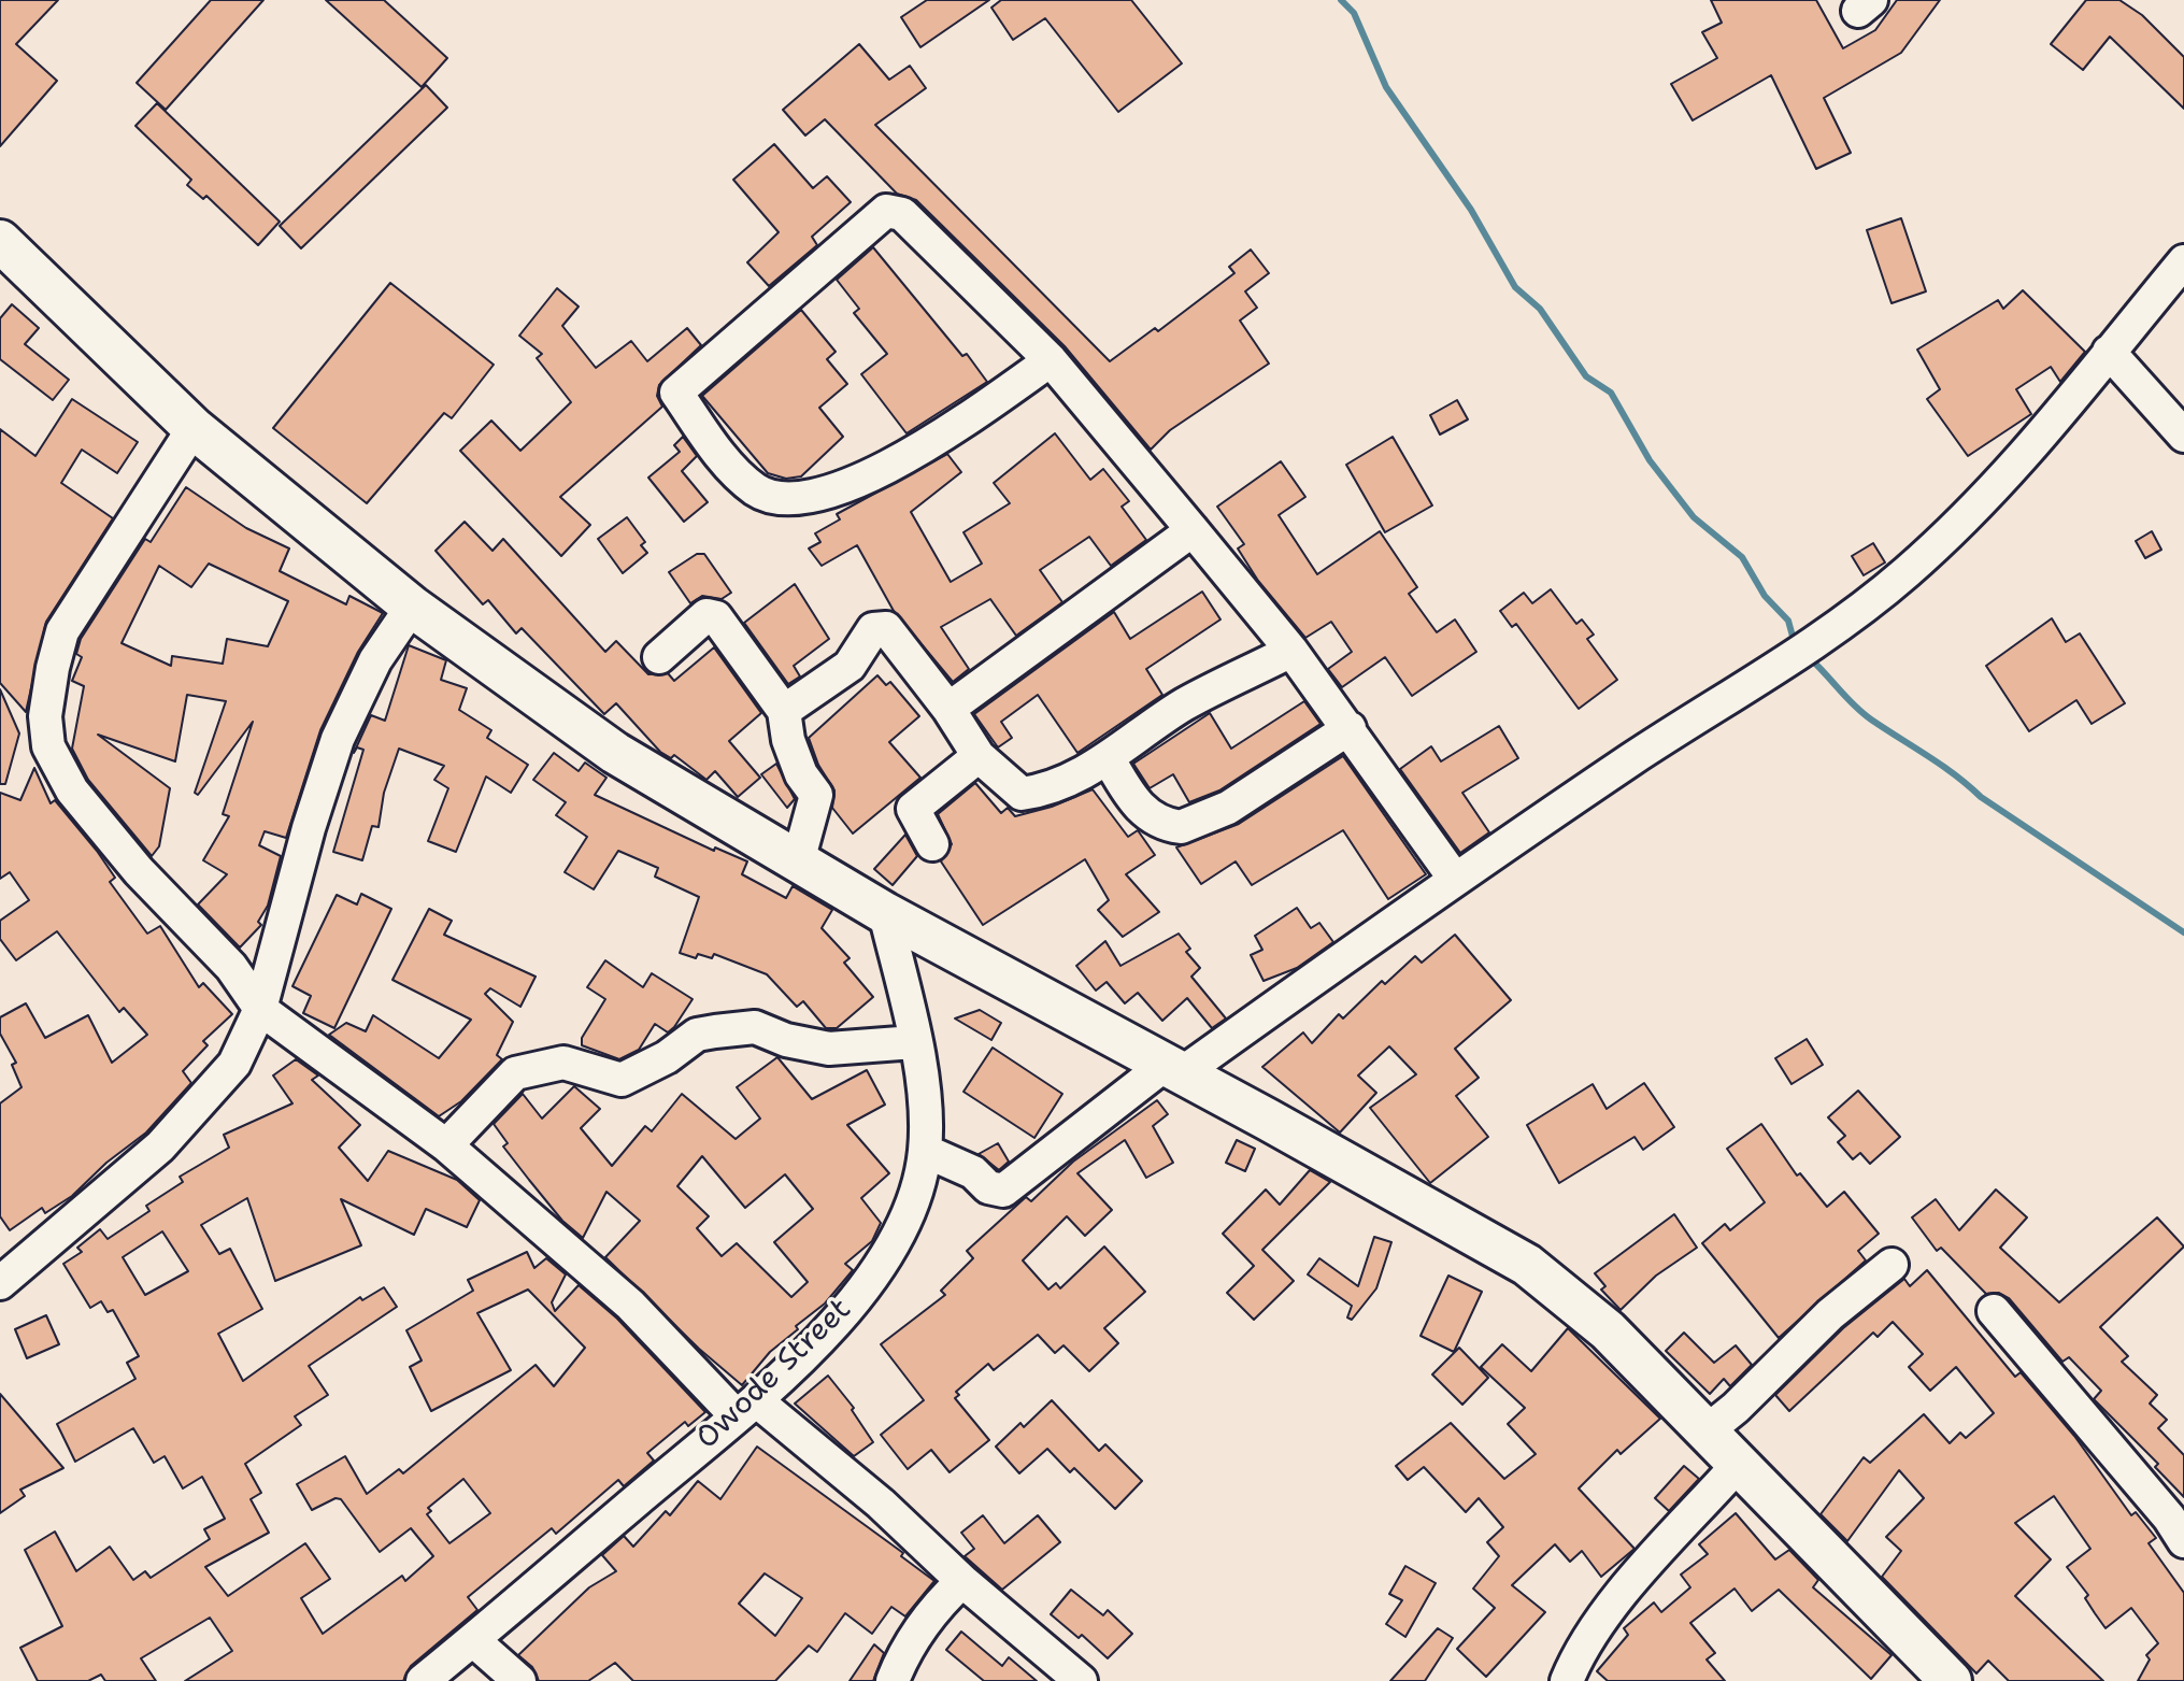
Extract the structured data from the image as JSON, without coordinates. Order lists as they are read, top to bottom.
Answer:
{
  "streets": {
    "street": ["Owode Street"]
  }
}
